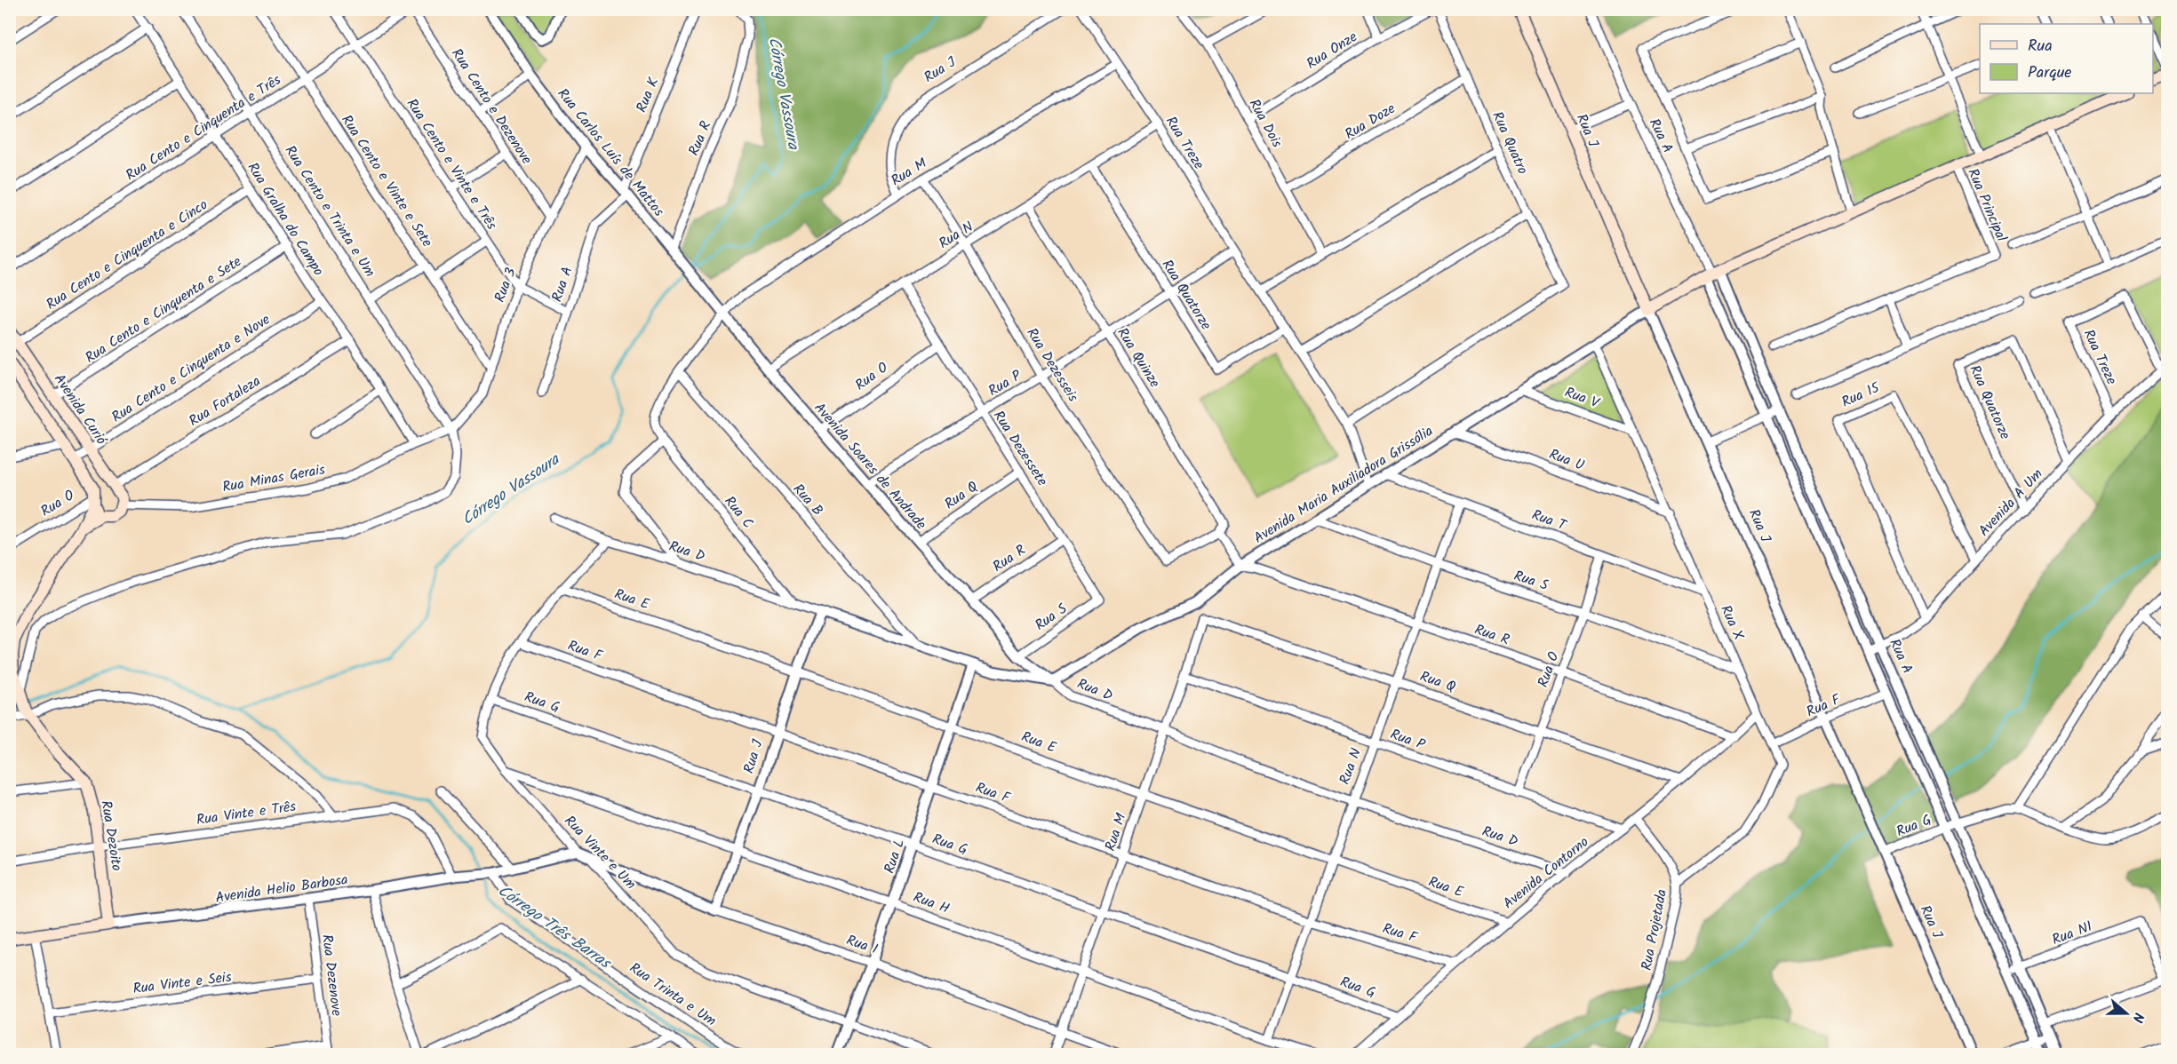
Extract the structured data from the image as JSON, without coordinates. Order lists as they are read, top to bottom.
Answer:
{
  "streets": {
    "main road": ["Rua J", "Avenida Curió", "Rua Dezoito"],
    "street": [
      "Rua Onze",
      "Rua K",
      "Rua Cento e Dezenove",
      "Rua Doze",
      "Rua Dois",
      "Rua Cento e Cinquenta e Três",
      "Rua A",
      "Rua R",
      "Rua Treze",
      "Rua Quatro",
      "Rua Carlos Luís de Mattos",
      "Rua Cento e Vinte e Três",
      "Rua M",
      "Rua Cento e Vinte e Sete",
      "Rua Principal",
      "Rua Cento e Trinta e Um",
      "Rua Gralha do Campo",
      "Rua N",
      "Rua Cento e Cinquenta e Cinco",
      "Rua 3",
      "Rua Quatorze",
      "Rua Cento e Cinquenta e Sete",
      "Rua Quinze",
      "Rua Dezesseis",
      "Rua Cento e Cinquenta e Nove",
      "Rua O",
      "Rua P",
      "Rua 15",
      "Rua V",
      "Rua Fortaleza",
      "Rua Dezessete",
      "Rua U",
      "Avenida Soares de Andrade",
      "Rua Minas Gerais",
      "Avenida Maria Auxiliadora Grissólia",
      "Rua Q",
      "Rua B",
      "Avenida A Um",
      "Rua C",
      "Rua T",
      "Rua D",
      "Rua S",
      "Rua E",
      "Rua X",
      "Rua F",
      "Rua G",
      "Rua Vinte e Três",
      "Rua Vinte e Um",
      "Rua L",
      "Avenida Contorno",
      "Avenida Helio Barbosa",
      "Rua H",
      "Rua Projetada",
      "Rua N1",
      "Rua I",
      "Rua Dezenove",
      "Rua Vinte e Seis",
      "Rua Trinta e Um"
    ]
  },
  "crossings": [
    ["Rua Onze", "Rua Dois"],
    ["Rua J", "Rua M"],
    ["Rua J", "Avenida Maria Auxiliadora Grissólia"],
    ["Rua J", "Rua D"],
    ["Rua J", "Rua E"],
    ["Rua J", "Rua F"],
    ["Rua J", "Rua G"],
    ["Rua J", "Rua H"],
    ["Rua J", "Rua I"],
    ["Rua K", "Rua A"],
    ["Rua K", "Rua Carlos Luís de Mattos"],
    ["Rua Cento e Dezenove", "Rua Cento e Cinquenta e Três"],
    ["Rua Cento e Dezenove", "Rua 3"],
    ["Rua Doze", "Rua Dois"],
    ["Rua Doze", "Rua Quatro"],
    ["Rua Cento e Cinquenta e Três", "Rua Cento e Vinte e Três"],
    ["Rua Cento e Cinquenta e Três", "Rua Cento e Vinte e Sete"],
    ["Rua Cento e Cinquenta e Três", "Rua Cento e Trinta e Um"],
    ["Rua Cento e Cinquenta e Três", "Rua Gralha do Campo"],
    ["Rua A", "Rua Carlos Luís de Mattos"],
    ["Rua A", "Rua Cento e Vinte e Três"],
    ["Rua A", "Avenida A Um"],
    ["Rua A", "Rua F"],
    ["Rua A", "Rua G"],
    ["Rua A", "Rua N1"],
    ["Rua R", "Rua Carlos Luís de Mattos"],
    ["Rua R", "Rua N"],
    ["Rua R", "Rua O"],
    ["Rua R", "Rua Dezessete"],
    ["Rua R", "Avenida Soares de Andrade"],
    ["Rua R", "Avenida Maria Auxiliadora Grissólia"],
    ["Rua R", "Avenida Contorno"],
    ["Rua Treze", "Rua Quatro"],
    ["Rua Treze", "Rua M"],
    ["Rua Treze", "Rua N"],
    ["Rua Treze", "Rua Quatorze"],
    ["Rua Treze", "Rua P"],
    ["Rua Treze", "Avenida Maria Auxiliadora Grissólia"],
    ["Rua Treze", "Avenida A Um"],
    ["Rua Carlos Luís de Mattos", "Rua 3"],
    ["Rua Carlos Luís de Mattos", "Avenida Soares de Andrade"],
    ["Rua Cento e Vinte e Três", "Rua 3"],
    ["Rua M", "Rua Dezesseis"],
    ["Rua M", "Rua P"],
    ["Rua M", "Avenida Soares de Andrade"],
    ["Rua M", "Rua Q"],
    ["Rua M", "Rua D"],
    ["Rua M", "Rua E"],
    ["Rua M", "Rua F"],
    ["Rua M", "Rua G"],
    ["Rua M", "Rua H"],
    ["Rua M", "Rua I"],
    ["Rua Cento e Vinte e Sete", "Rua 3"],
    ["Rua Cento e Trinta e Um", "Rua 3"],
    ["Rua Cento e Trinta e Um", "Rua Minas Gerais"],
    ["Rua Gralha do Campo", "Rua Cento e Cinquenta e Cinco"],
    ["Rua Gralha do Campo", "Rua Cento e Cinquenta e Sete"],
    ["Rua Gralha do Campo", "Rua Cento e Cinquenta e Nove"],
    ["Rua Gralha do Campo", "Rua Fortaleza"],
    ["Rua Gralha do Campo", "Rua Minas Gerais"],
    ["Rua N", "Rua Quatorze"],
    ["Rua N", "Rua Quinze"],
    ["Rua N", "Rua Dezesseis"],
    ["Rua N", "Rua P"],
    ["Rua N", "Rua Dezessete"],
    ["Rua N", "Avenida Soares de Andrade"],
    ["Rua N", "Rua Q"],
    ["Rua N", "Rua T"],
    ["Rua N", "Rua D"],
    ["Rua N", "Rua S"],
    ["Rua N", "Rua E"],
    ["Rua N", "Rua F"],
    ["Rua N", "Rua G"],
    ["Rua N", "Rua H"],
    ["Rua Cento e Cinquenta e Cinco", "Avenida Curió"],
    ["Rua 3", "Rua Minas Gerais"],
    ["Rua Quatorze", "Rua P"],
    ["Rua Quatorze", "Avenida A Um"],
    ["Rua Cento e Cinquenta e Sete", "Avenida Curió"],
    ["Rua Quinze", "Rua Dezesseis"],
    ["Rua Quinze", "Rua P"],
    ["Rua Dezesseis", "Rua P"],
    ["Rua Cento e Cinquenta e Nove", "Avenida Curió"],
    ["Rua O", "Rua P"],
    ["Rua O", "Rua Dezessete"],
    ["Rua O", "Avenida Soares de Andrade"],
    ["Rua O", "Rua Q"],
    ["Rua O", "Rua T"],
    ["Rua O", "Rua S"],
    ["Rua P", "Rua Dezessete"],
    ["Rua P", "Avenida Soares de Andrade"],
    ["Rua P", "Avenida Contorno"],
    ["Rua 15", "Avenida A Um"],
    ["Rua V", "Avenida Maria Auxiliadora Grissólia"],
    ["Rua V", "Rua X"],
    ["Rua Fortaleza", "Avenida Curió"],
    ["Avenida Curió", "Rua Minas Gerais"],
    ["Rua Dezessete", "Rua Q"],
    ["Rua Dezessete", "Rua S"],
    ["Rua U", "Avenida Maria Auxiliadora Grissólia"],
    ["Rua U", "Rua X"],
    ["Avenida Soares de Andrade", "Avenida Maria Auxiliadora Grissólia"],
    ["Avenida Soares de Andrade", "Rua Q"],
    ["Avenida Soares de Andrade", "Rua D"],
    ["Avenida Soares de Andrade", "Rua S"],
    ["Avenida Maria Auxiliadora Grissólia", "Rua T"],
    ["Avenida Maria Auxiliadora Grissólia", "Rua D"],
    ["Avenida Maria Auxiliadora Grissólia", "Rua S"],
    ["Avenida Maria Auxiliadora Grissólia", "Rua X"],
    ["Rua Q", "Avenida Contorno"],
    ["Rua B", "Rua D"],
    ["Rua C", "Rua D"],
    ["Rua T", "Rua X"],
    ["Rua D", "Rua Vinte e Um"],
    ["Rua D", "Rua L"],
    ["Rua D", "Avenida Contorno"],
    ["Rua S", "Rua X"],
    ["Rua E", "Rua Vinte e Um"],
    ["Rua E", "Rua L"],
    ["Rua E", "Avenida Contorno"],
    ["Rua X", "Rua F"],
    ["Rua X", "Avenida Contorno"],
    ["Rua X", "Rua Projetada"],
    ["Rua F", "Rua Vinte e Um"],
    ["Rua F", "Rua L"],
    ["Rua F", "Avenida Contorno"],
    ["Rua G", "Rua Vinte e Um"],
    ["Rua G", "Rua L"],
    ["Rua G", "Avenida Contorno"],
    ["Rua Vinte e Três", "Rua Dezoito"],
    ["Rua Vinte e Três", "Avenida Helio Barbosa"],
    ["Rua Dezoito", "Avenida Helio Barbosa"],
    ["Rua Vinte e Um", "Rua L"],
    ["Rua Vinte e Um", "Avenida Helio Barbosa"],
    ["Rua Vinte e Um", "Rua H"],
    ["Rua Vinte e Um", "Rua I"],
    ["Rua L", "Rua H"],
    ["Rua L", "Rua I"],
    ["Avenida Contorno", "Rua Projetada"],
    ["Avenida Helio Barbosa", "Rua Dezenove"],
    ["Avenida Helio Barbosa", "Rua Trinta e Um"],
    ["Rua Dezenove", "Rua Vinte e Seis"]
  ],
  "water": ["Córrego Vassoura", "Córrego Três Barras"],
  "legend": ["Rua", "Parque"],
  "north": "right"
}
